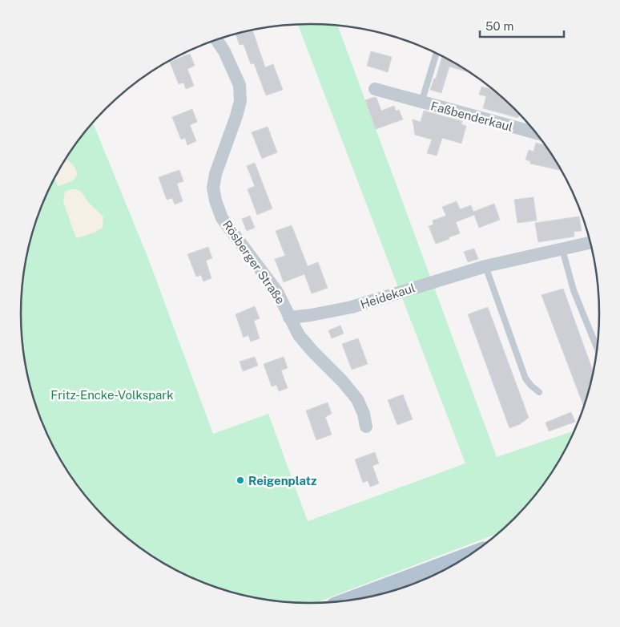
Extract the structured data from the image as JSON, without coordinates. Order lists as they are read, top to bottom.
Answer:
{
  "streets": {
    "street": ["Faßbenderkaul", "Rösberger Straße", "Heidekaul"]
  },
  "crossings": [
    ["Rösberger Straße", "Heidekaul"]
  ],
  "parks": ["Fritz-Encke-Volkspark"],
  "places": ["Reigenplatz"],
  "scale_bar": "50 m"
}
